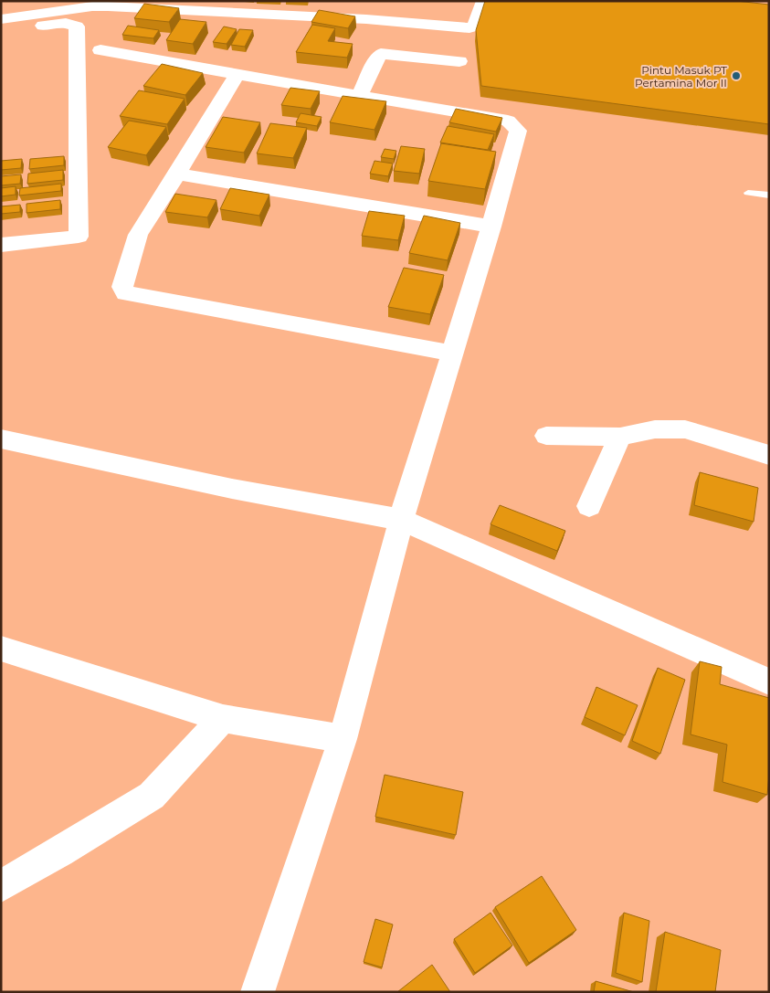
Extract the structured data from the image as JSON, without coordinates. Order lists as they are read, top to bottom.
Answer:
{
  "places": ["Pintu Masuk PT Pertamina Mor II"]
}
